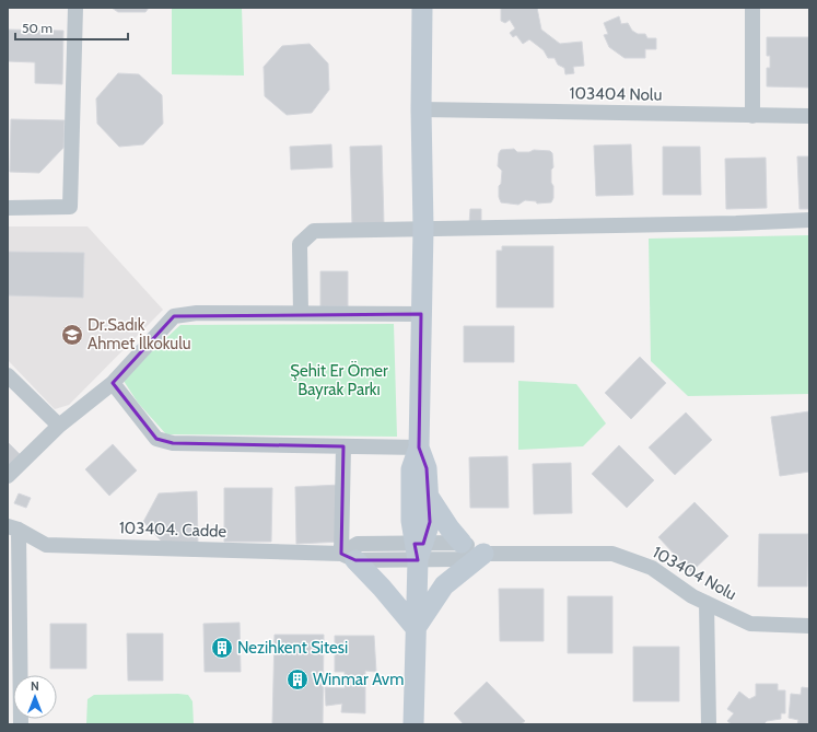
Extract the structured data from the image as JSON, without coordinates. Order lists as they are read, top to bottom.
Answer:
{
  "streets": {
    "street": ["103404 Nolu", "103404. Cadde"]
  },
  "crossings": [
    ["103404 Nolu", "103404. Cadde"]
  ],
  "parks": ["Şehit Er Ömer Bayrak Parkı"],
  "places": {
    "school or university": ["Dr.Sadık Ahmet İlkokulu"],
    "building": ["Nezihkent Sitesi", "Winmar Avm"]
  },
  "scale_bar": "50 m",
  "north": "top"
}
